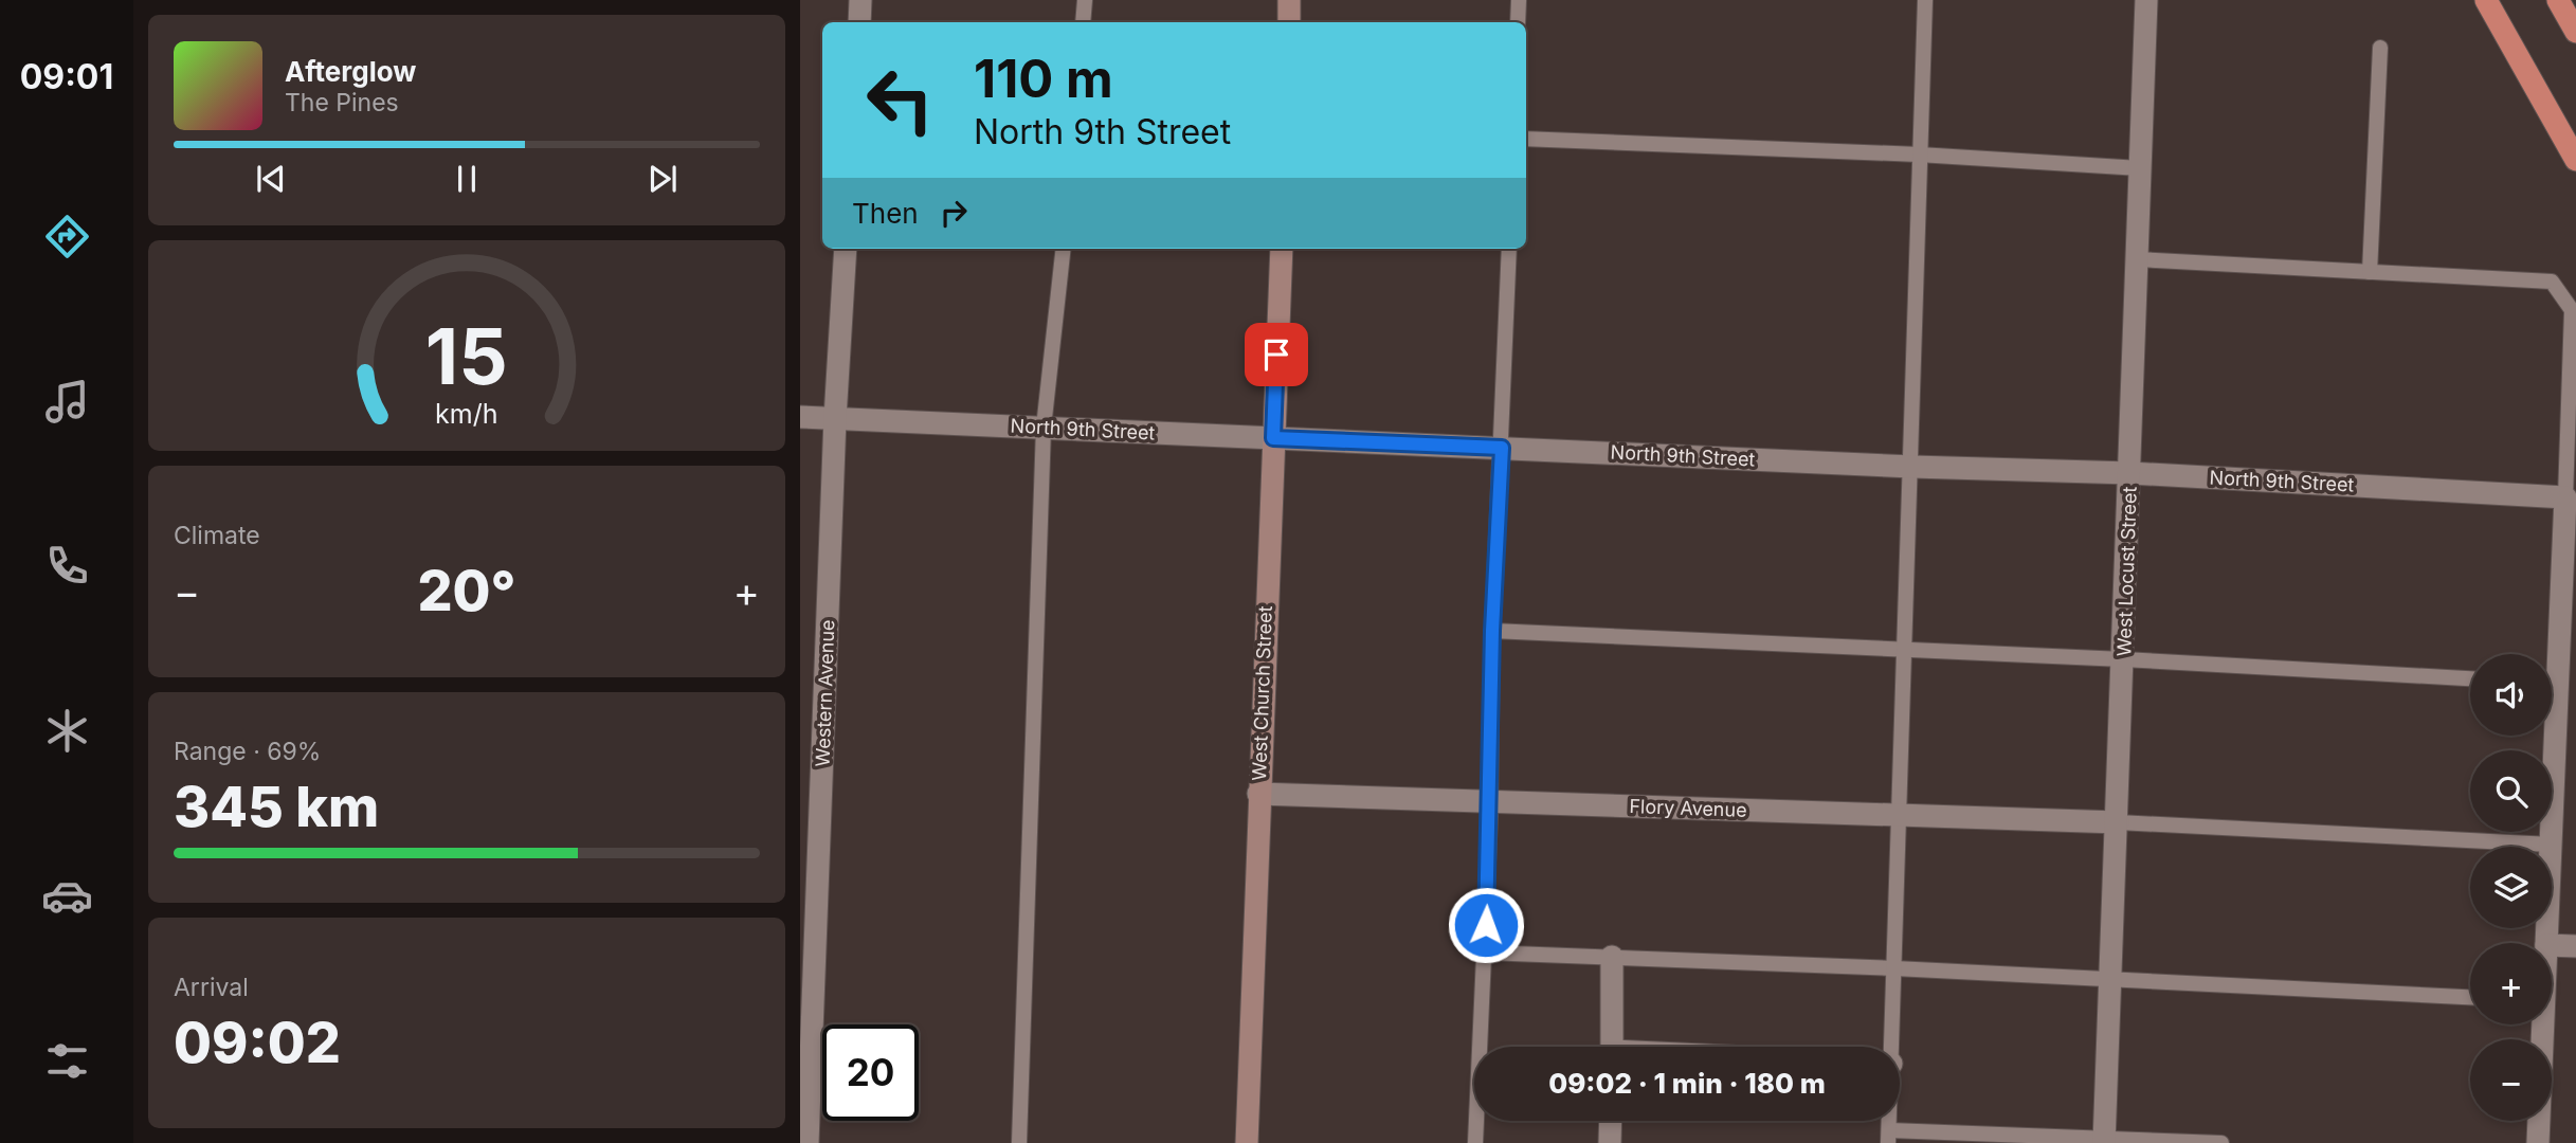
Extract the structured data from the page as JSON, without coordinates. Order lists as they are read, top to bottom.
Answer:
{
  "streets": {
    "street": [
      "North 9th Street",
      "West Locust Street",
      "Western Avenue",
      "West Church Street",
      "Flory Avenue"
    ]
  },
  "crossings": [
    ["North 9th Street", "West Locust Street"],
    ["North 9th Street", "Western Avenue"],
    ["North 9th Street", "West Church Street"],
    ["West Locust Street", "Flory Avenue"],
    ["West Church Street", "Flory Avenue"]
  ],
  "page": {
    "tabs": "09:01",
    "turn": ["110 m", "North 9th Street"],
    "song": ["Afterglow", "The Pines"],
    "then": "Then",
    "tile": [
      "Climate",
      ["Range · 69%", "345 km"],
      ["Arrival", "09:02"]
    ],
    "heat": ["−", "20°", "+"],
    "map_buttons": ["+", "−"],
    "limit": "20",
    "trip": "09:02 · 1 min · 180 m",
    "gauge": ["15", "km/h"]
  }
}
